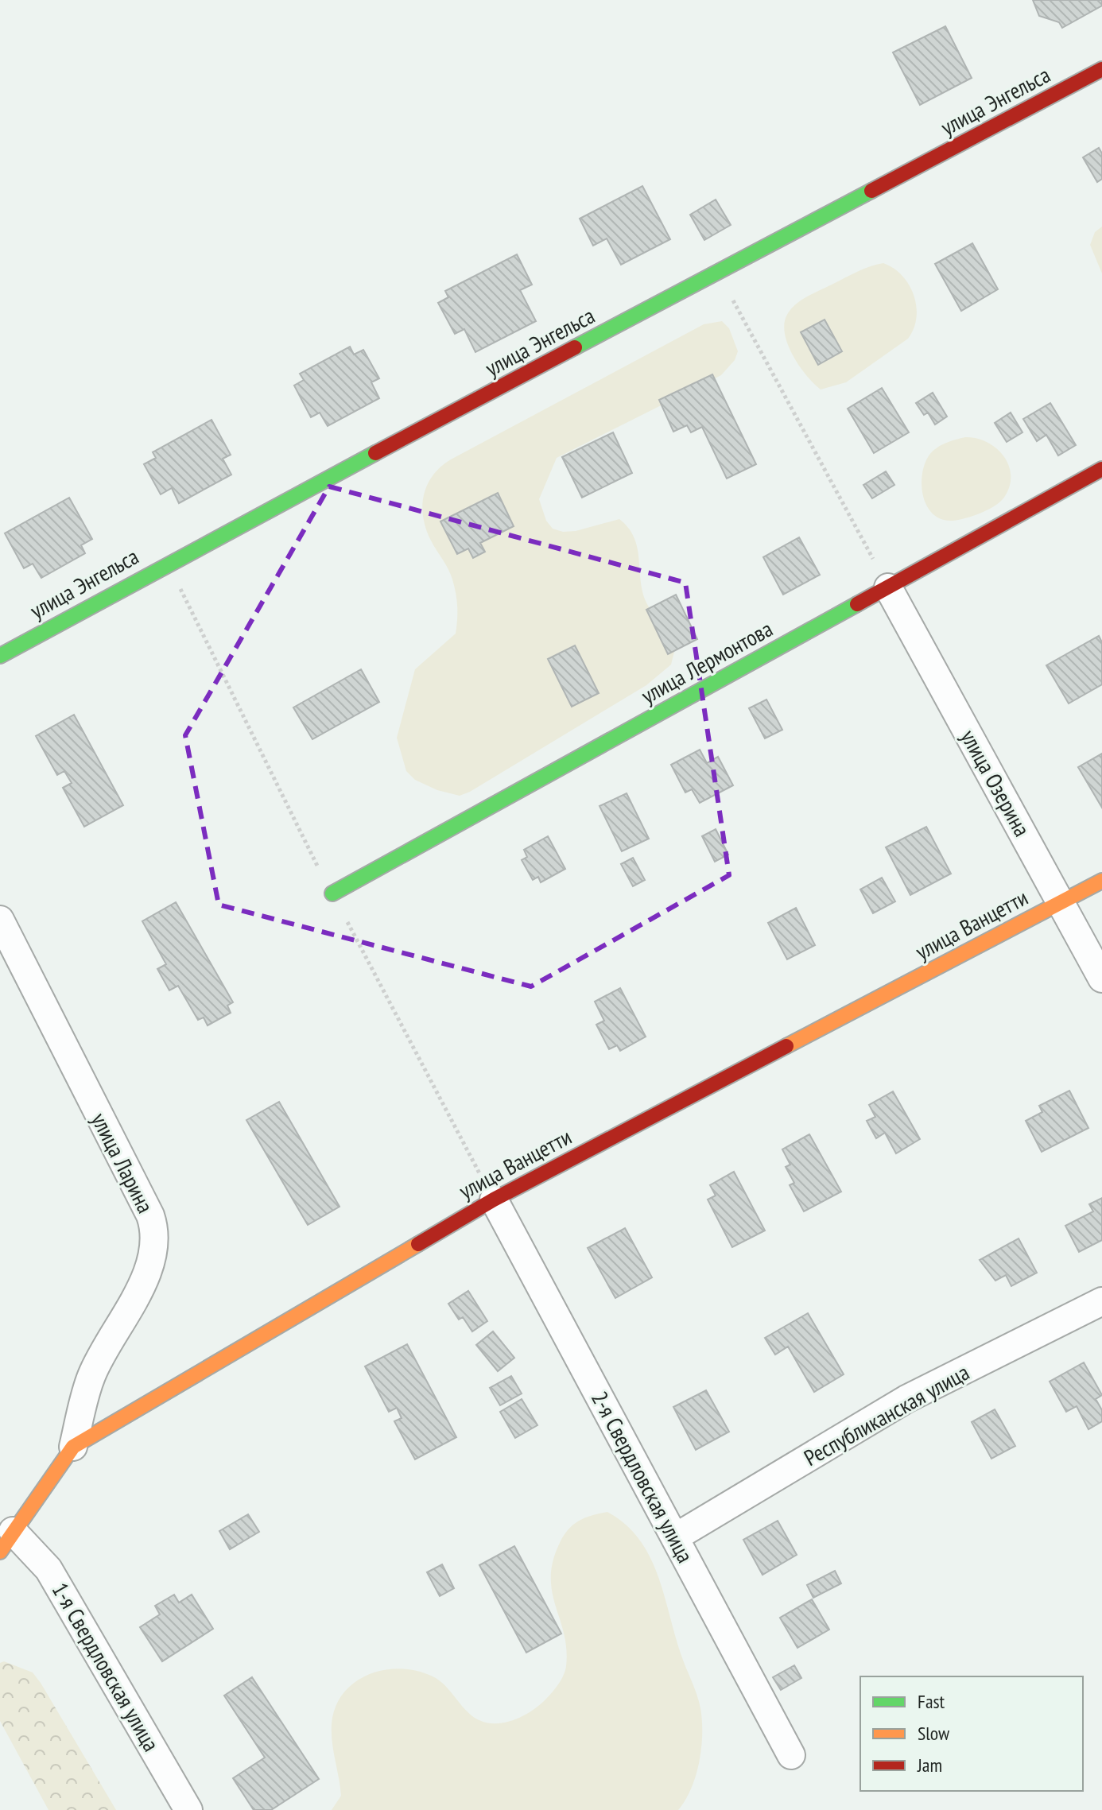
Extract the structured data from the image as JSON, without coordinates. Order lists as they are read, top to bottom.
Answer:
{
  "streets": {
    "street": [
      "улица Энгельса",
      "улица Лермонтова",
      "улица Озерина",
      "улица Ванцетти",
      "улица Ларина",
      "Республиканская улица",
      "2-я Свердловская улица",
      "1-я Свердловская улица"
    ]
  },
  "crossings": [
    ["улица Лермонтова", "улица Озерина"],
    ["улица Озерина", "улица Ванцетти"],
    ["улица Ванцетти", "улица Ларина"],
    ["улица Ванцетти", "2-я Свердловская улица"],
    ["улица Ванцетти", "1-я Свердловская улица"],
    ["Республиканская улица", "2-я Свердловская улица"]
  ],
  "legend": ["Fast", "Slow", "Jam"]
}
